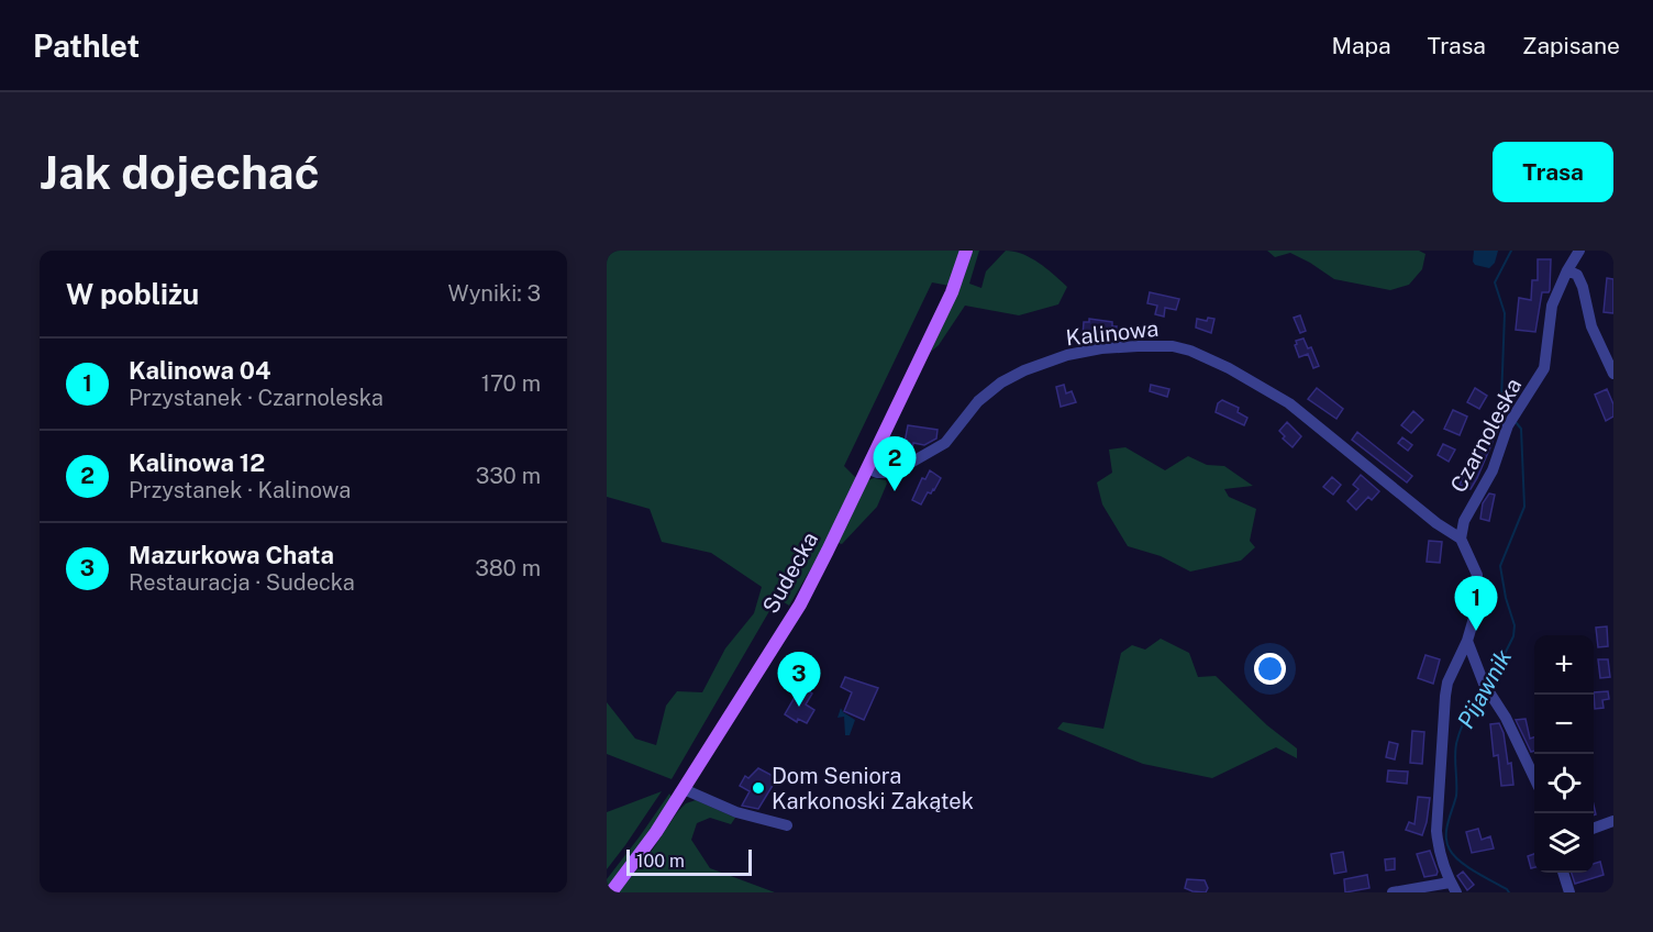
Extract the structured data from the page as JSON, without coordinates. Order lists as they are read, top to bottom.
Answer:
{
  "streets": {
    "main road": ["Sudecka"],
    "street": ["Kalinowa", "Czarnoleska"]
  },
  "crossings": [
    ["Kalinowa", "Czarnoleska"],
    ["Kalinowa", "Sudecka"]
  ],
  "water": ["Pijawnik"],
  "places": ["Dom Seniora Karkonoski Zakątek"],
  "scale_bar": "100 m",
  "page": {
    "header": "Pathlet",
    "nav": ["Mapa", "Trasa", "Zapisane"],
    "buttons": "Trasa",
    "title": "Jak dojechać",
    "heading": ["W pobliżu", "Wyniki: 3"],
    "list": [
      {
        "mark": "1",
        "name": "Kalinowa 04",
        "note": "Przystanek · Czarnoleska",
        "value": "170 m"
      },
      {
        "mark": "2",
        "name": "Kalinowa 12",
        "note": "Przystanek · Kalinowa",
        "value": "330 m"
      },
      {
        "mark": "3",
        "name": "Mazurkowa Chata",
        "note": "Restauracja · Sudecka",
        "value": "380 m"
      }
    ],
    "pins": ["2", "1", "3"],
    "map_buttons": ["+", "−"],
    "scale": "100 m"
  }
}
